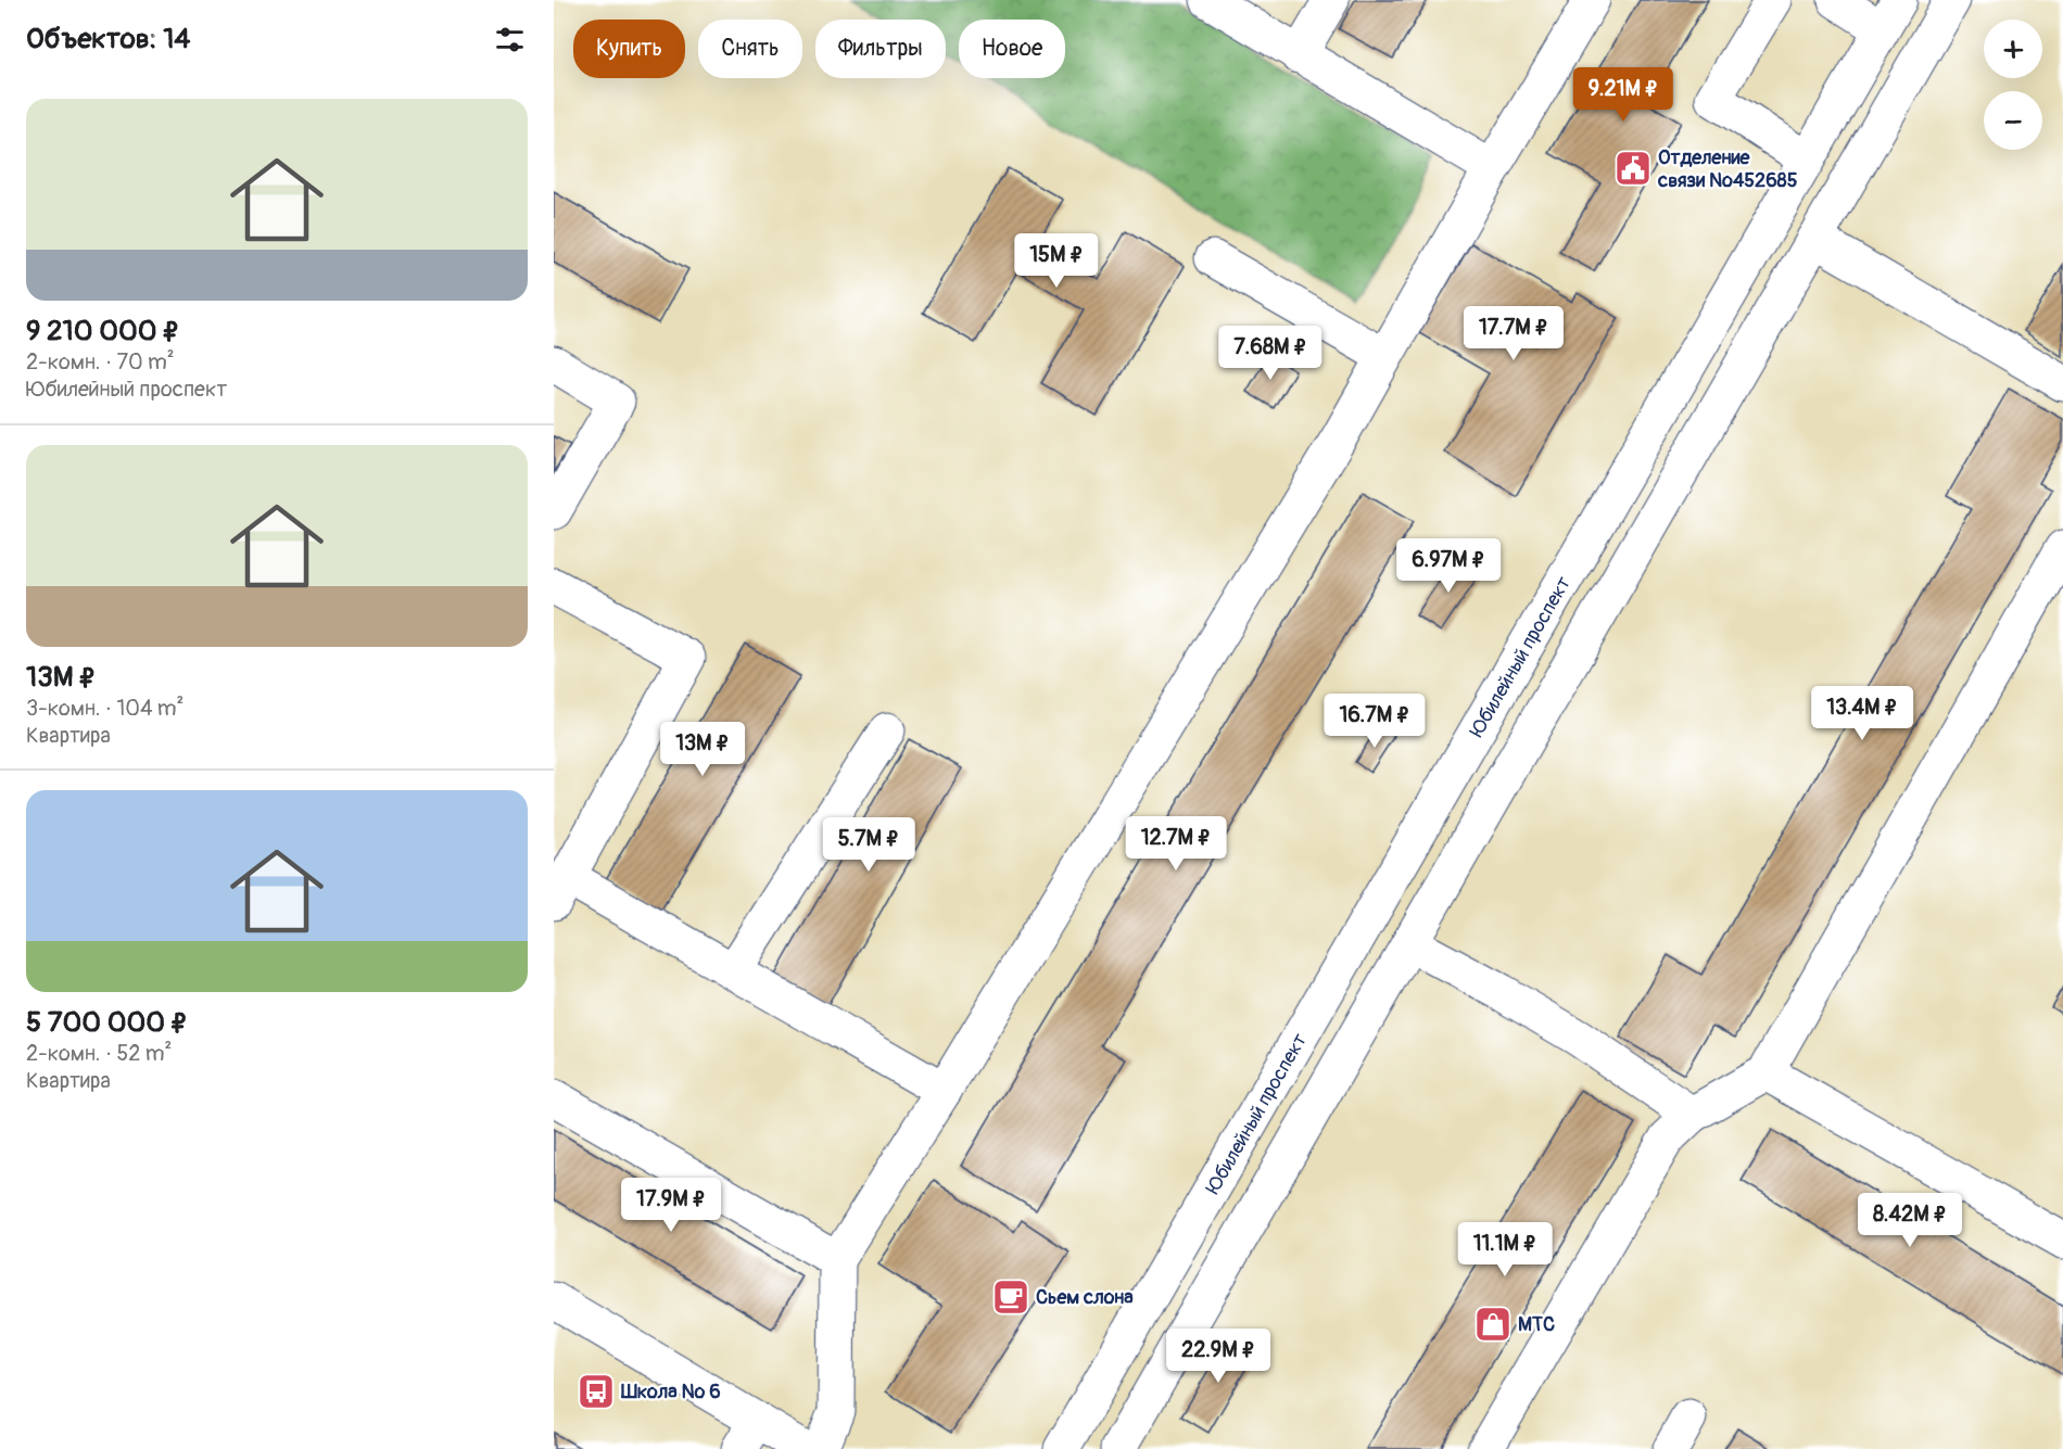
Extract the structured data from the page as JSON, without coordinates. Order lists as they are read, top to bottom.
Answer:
{
  "streets": {
    "main road": ["Юбилейный проспект"]
  },
  "places": {
    "public building": ["Отделение связи №452685"],
    "cafe": ["Сьем слона"],
    "shop": ["МТС"],
    "bus stop": ["Школа № 6"]
  },
  "page": {
    "heading": "Объектов: 14",
    "map_buttons": ["+", "−"],
    "chip": [
      "Купить",
      "Снять",
      "Фильтры",
      "Новое"
    ],
    "price": [
      "9.21M ₽",
      "15M ₽",
      "17.7M ₽",
      "7.68M ₽",
      "6.97M ₽",
      "13.4M ₽",
      "16.7M ₽",
      "13M ₽",
      "12.7M ₽",
      "5.7M ₽",
      "17.9M ₽",
      "8.42M ₽",
      "11.1M ₽",
      "22.9M ₽"
    ],
    "list": [
      {
        "name": "9 210 000 ₽",
        "note": "2-комн. · 70 m² · Юбилейный проспект"
      },
      {
        "name": "13M ₽",
        "note": "3-комн. · 104 m² · Квартира"
      },
      {
        "name": "5 700 000 ₽",
        "note": "2-комн. · 52 m² · Квартира"
      }
    ]
  }
}
